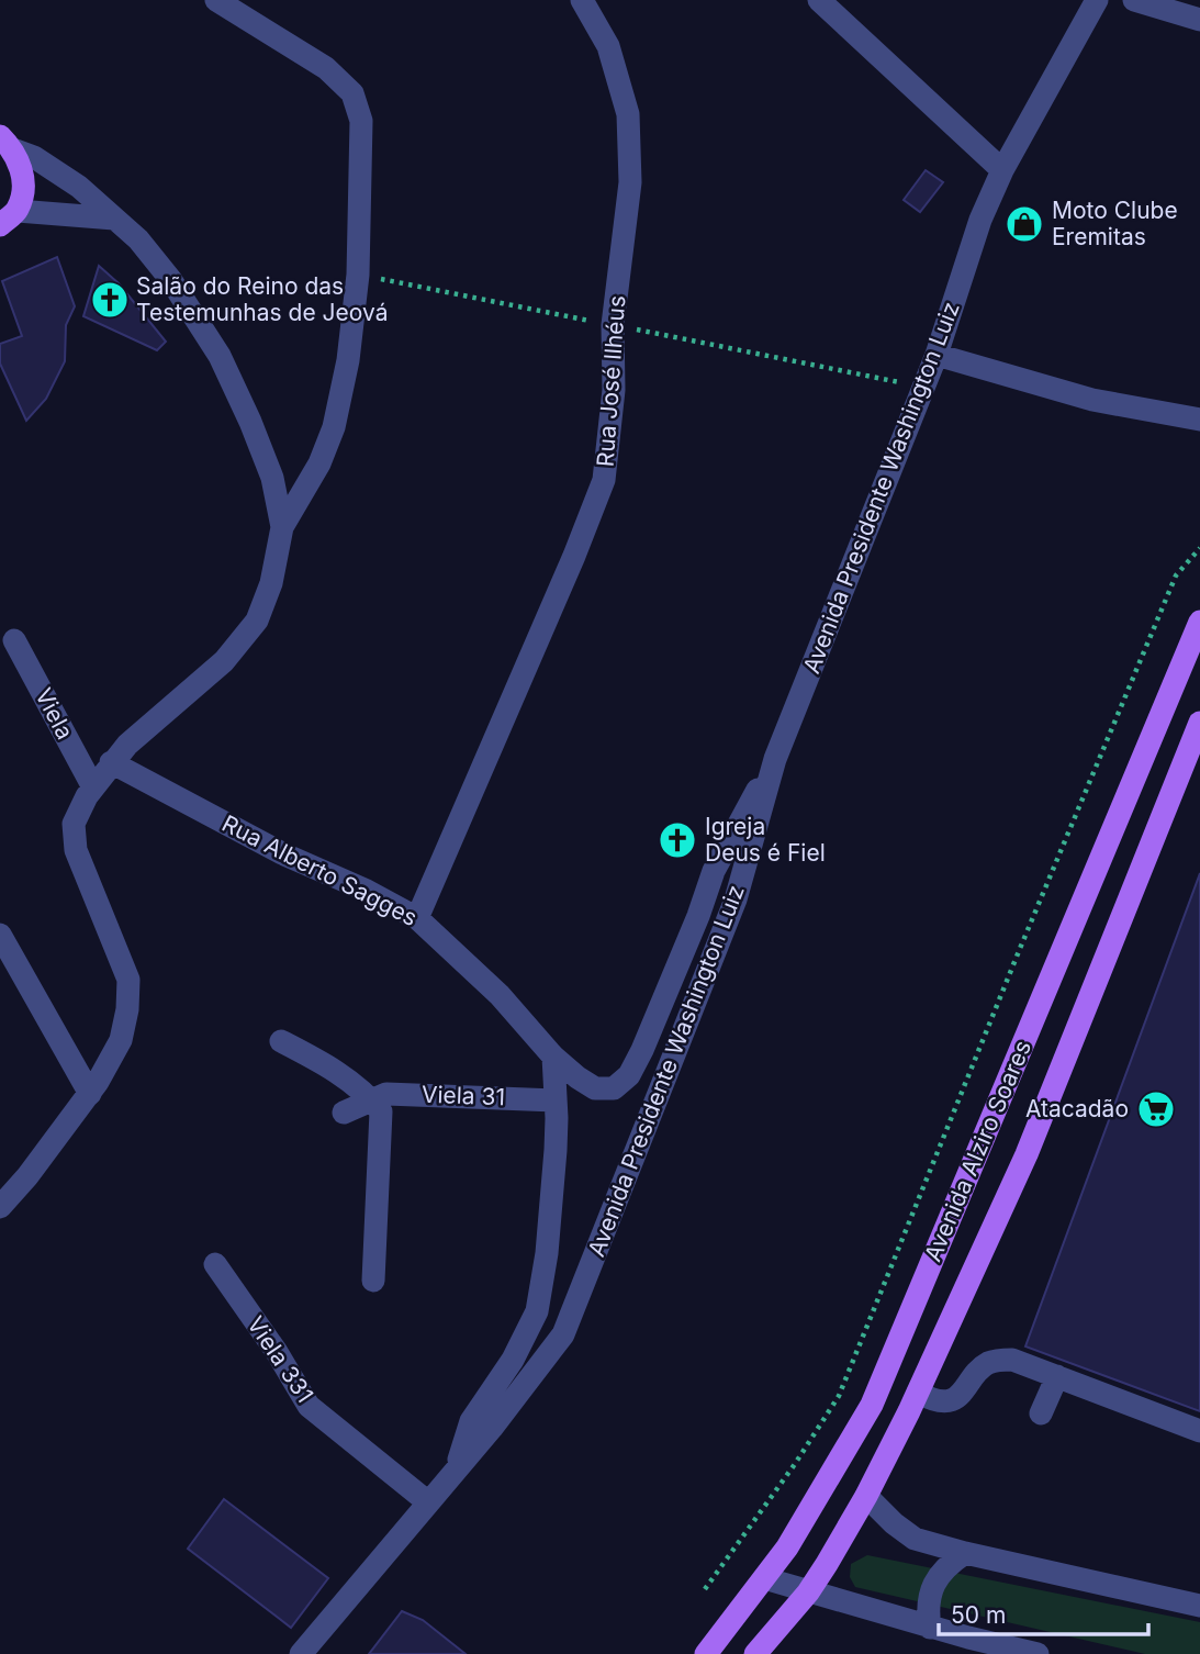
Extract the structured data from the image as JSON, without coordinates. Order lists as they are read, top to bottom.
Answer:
{
  "streets": {
    "main road": ["Avenida Alziro Soares"],
    "street": [
      "Rua José Ilhéus",
      "Avenida Presidente Washington Luiz",
      "Viela",
      "Rua Alberto Sagges",
      "Viela 31",
      "Viela 331"
    ]
  },
  "crossings": [
    ["Rua José Ilhéus", "Rua Alberto Sagges"],
    ["Avenida Presidente Washington Luiz", "Rua Alberto Sagges"],
    ["Avenida Presidente Washington Luiz", "Viela 331"]
  ],
  "places": {
    "shop": ["Moto Clube Eremitas"],
    "church": ["Salão do Reino das Testemunhas de Jeová", "Igreja Deus é Fiel"],
    "supermarket": ["Atacadão"]
  },
  "scale_bar": "50 m"
}
